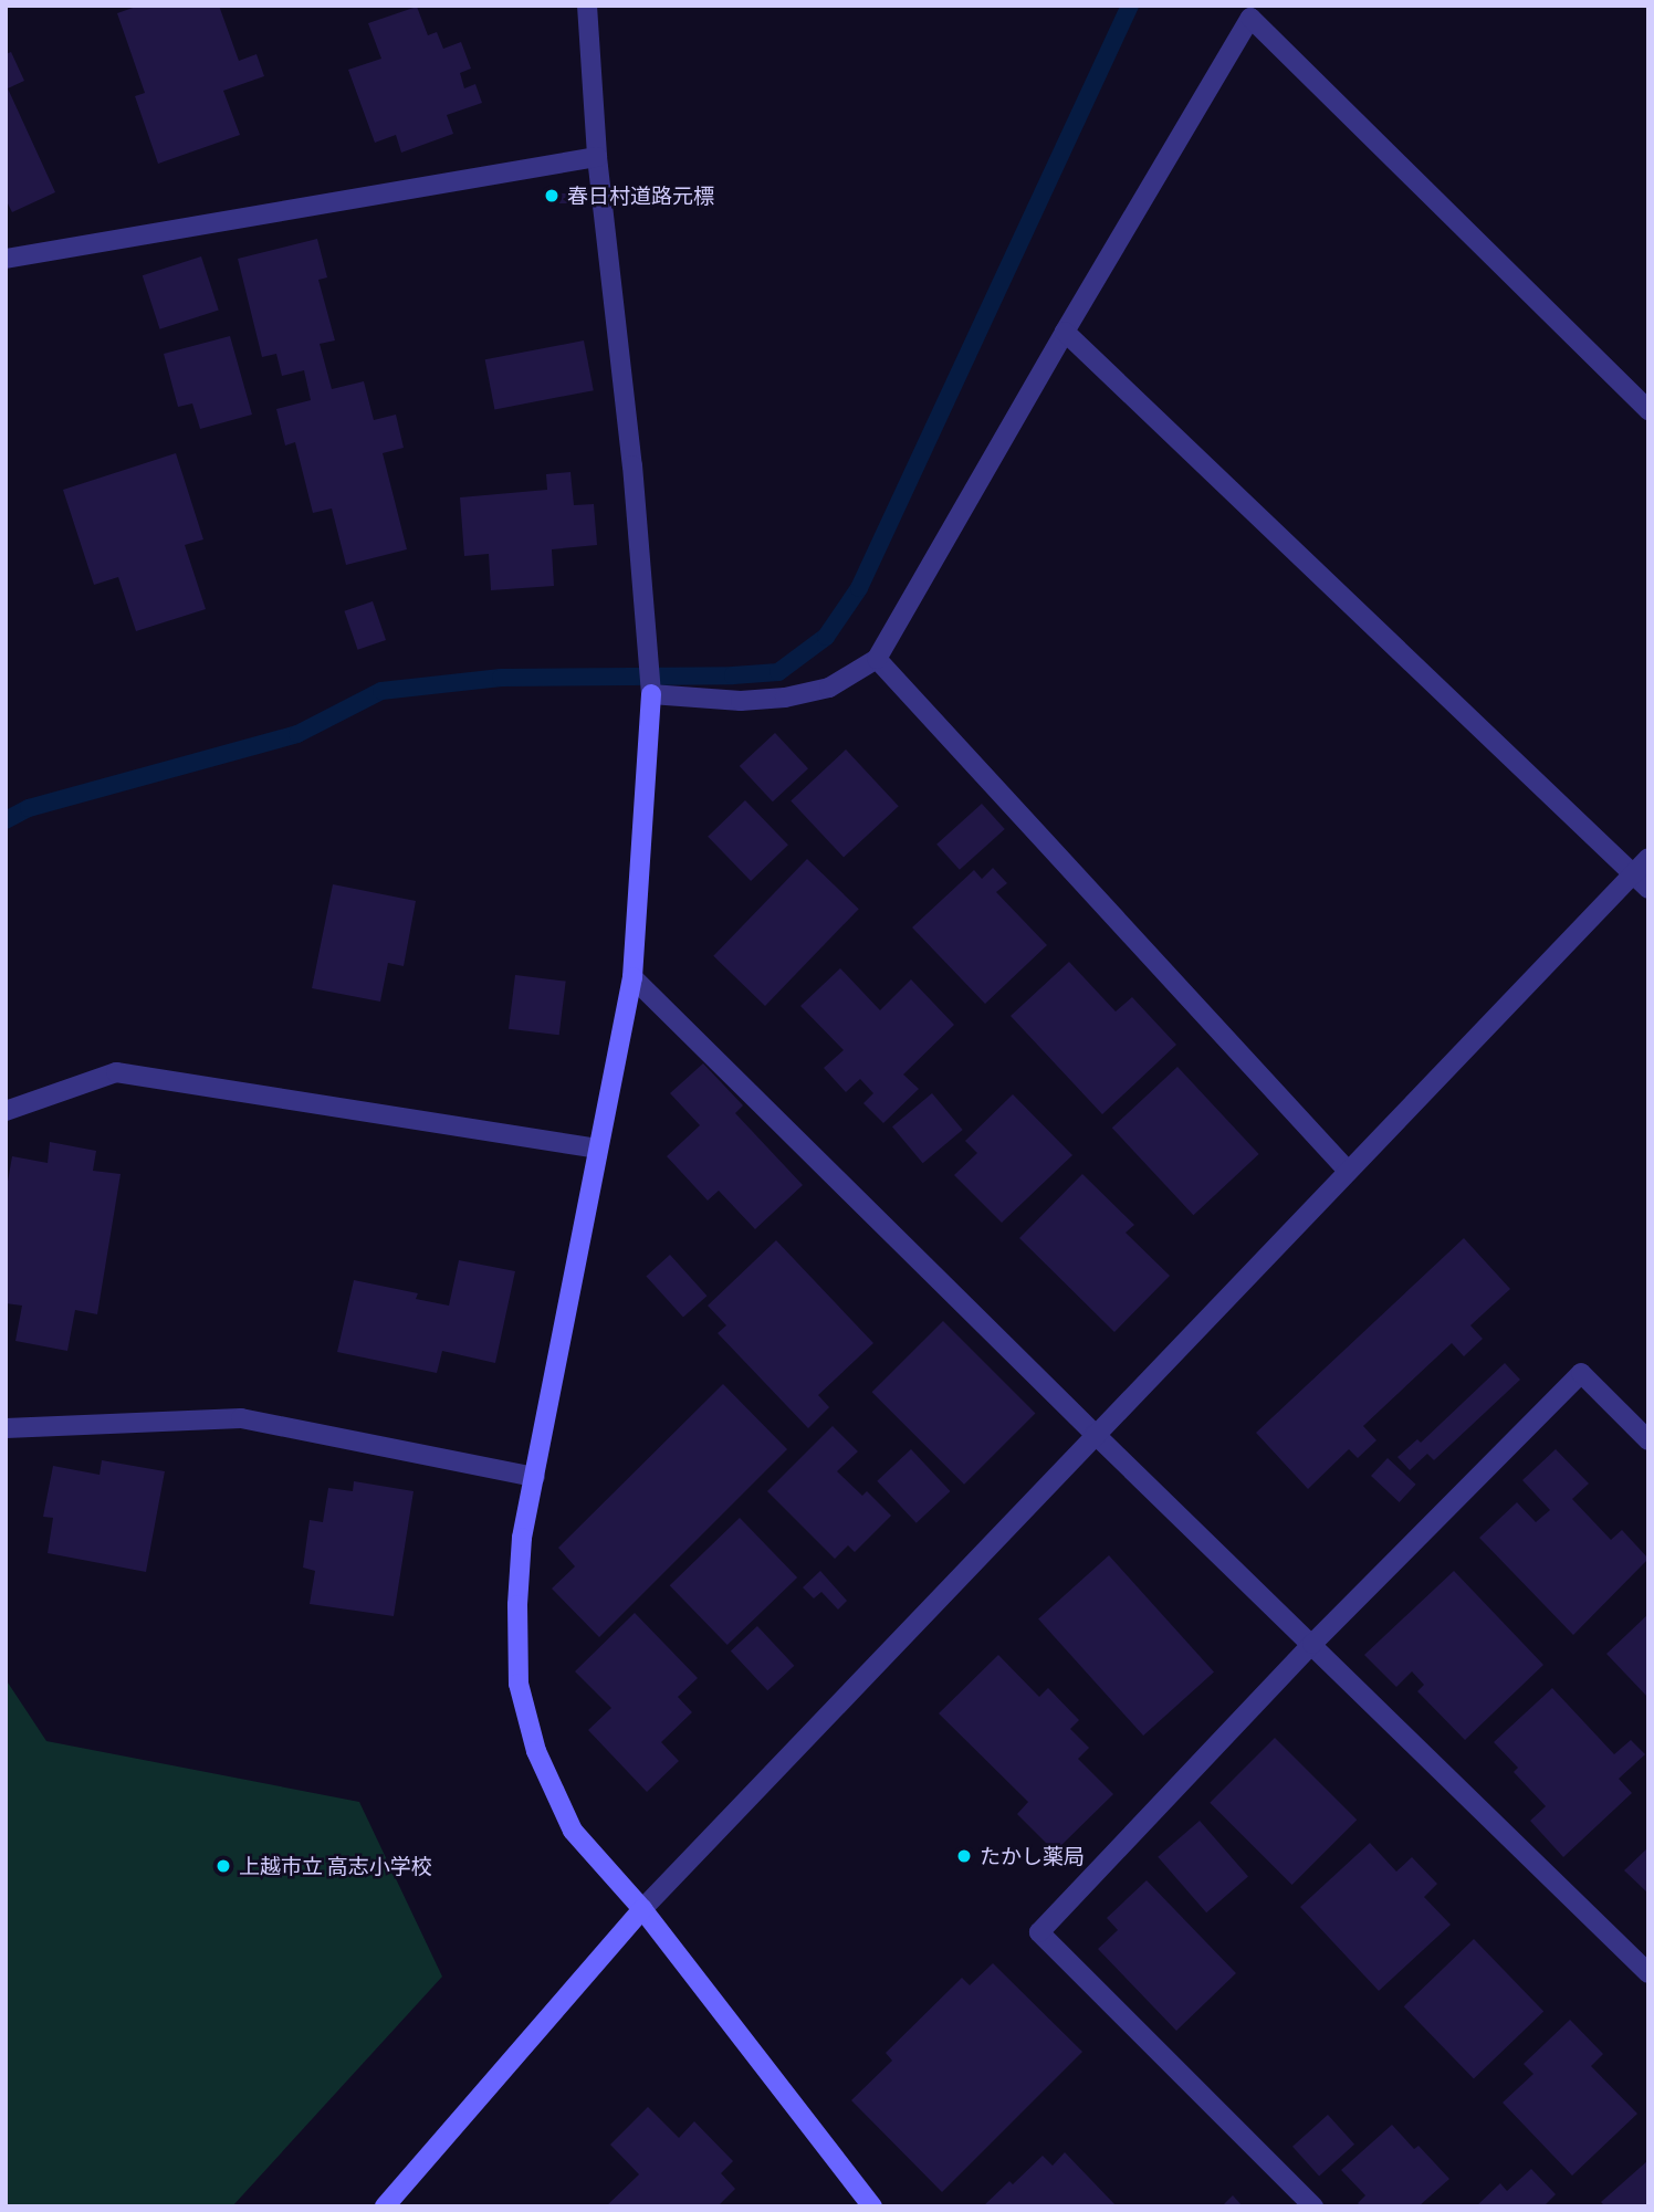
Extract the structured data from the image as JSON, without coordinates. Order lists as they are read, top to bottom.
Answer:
{
  "places": ["春日村道路元標", "たかし薬局", "上越市立 高志小学校"]
}
